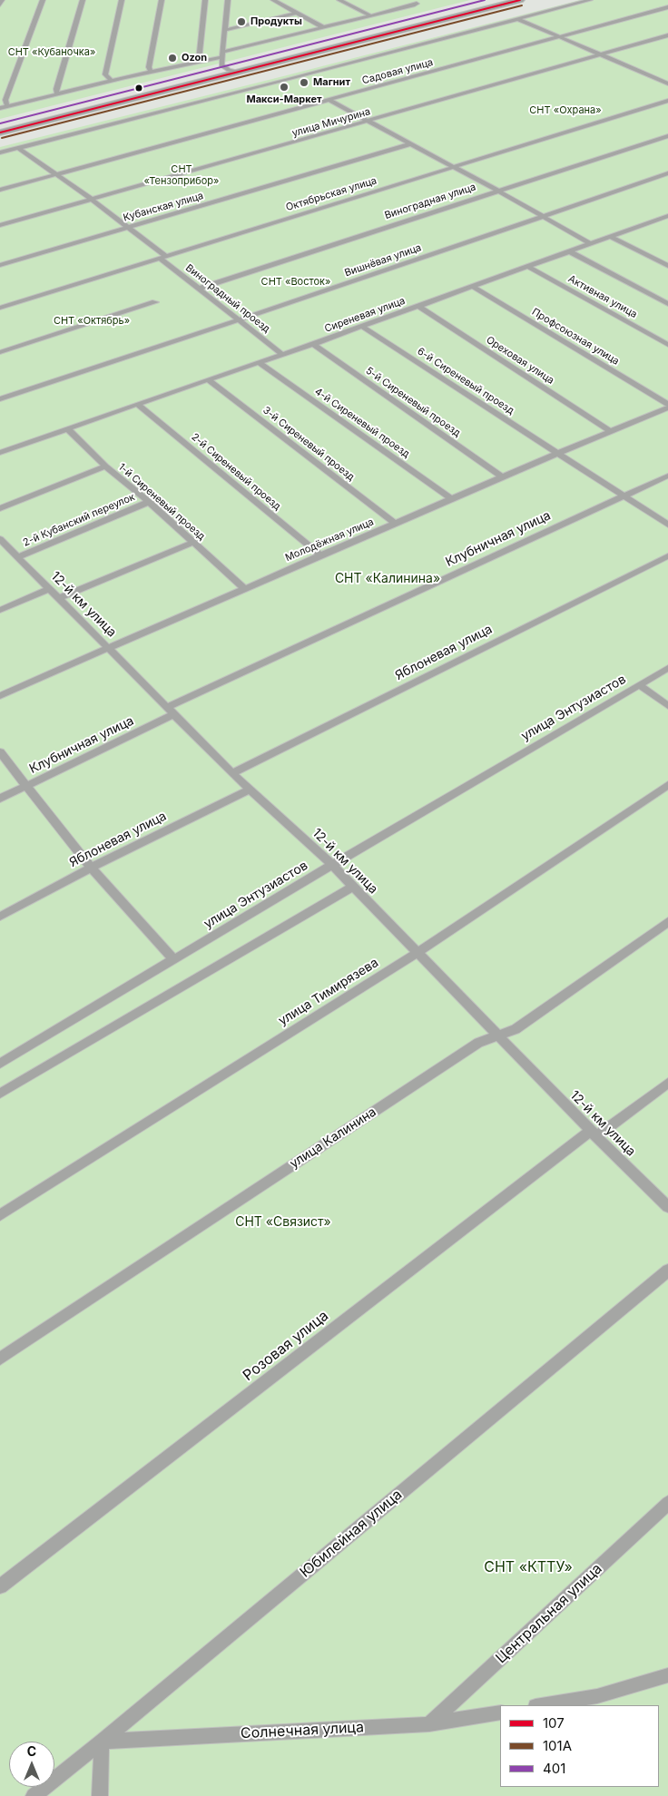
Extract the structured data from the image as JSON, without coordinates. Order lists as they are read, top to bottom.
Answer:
{
  "streets": {
    "street": [
      "Садовая улица",
      "улица Мичурина",
      "Октябрьская улица",
      "Виноградная улица",
      "Кубанская улица",
      "Вишнёвая улица",
      "Активная улица",
      "Виноградный проезд",
      "Сиреневая улица",
      "Профсоюзная улица",
      "Ореховая улица",
      "6-й Сиреневый проезд",
      "5-й Сиреневый проезд",
      "4-й Сиреневый проезд",
      "3-й Сиреневый проезд",
      "2-й Сиреневый проезд",
      "1-й Сиреневый проезд",
      "2-й Кубанский переулок",
      "Клубничная улица",
      "Молодёжная улица",
      "12-й км улица",
      "Яблоневая улица",
      "улица Энтузиастов",
      "улица Тимирязева",
      "улица Калинина",
      "Розовая улица",
      "Юбилейная улица",
      "Центральная улица",
      "Солнечная улица"
    ]
  },
  "crossings": [
    ["Садовая улица", "Виноградный проезд"],
    ["улица Мичурина", "Виноградный проезд"],
    ["Октябрьская улица", "Виноградный проезд"],
    ["Виноградная улица", "Виноградный проезд"],
    ["Кубанская улица", "Виноградный проезд"],
    ["Вишнёвая улица", "Виноградный проезд"],
    ["Активная улица", "Сиреневая улица"],
    ["Виноградный проезд", "Сиреневая улица"],
    ["Сиреневая улица", "Профсоюзная улица"],
    ["Сиреневая улица", "Ореховая улица"],
    ["Сиреневая улица", "6-й Сиреневый проезд"],
    ["Сиреневая улица", "5-й Сиреневый проезд"],
    ["Сиреневая улица", "4-й Сиреневый проезд"],
    ["Сиреневая улица", "3-й Сиреневый проезд"],
    ["Сиреневая улица", "2-й Сиреневый проезд"],
    ["Сиреневая улица", "1-й Сиреневый проезд"],
    ["Ореховая улица", "Молодёжная улица"],
    ["6-й Сиреневый проезд", "Клубничная улица"],
    ["6-й Сиреневый проезд", "Молодёжная улица"],
    ["5-й Сиреневый проезд", "Молодёжная улица"],
    ["4-й Сиреневый проезд", "Молодёжная улица"],
    ["3-й Сиреневый проезд", "Молодёжная улица"],
    ["2-й Сиреневый проезд", "Молодёжная улица"],
    ["1-й Сиреневый проезд", "2-й Кубанский переулок"],
    ["1-й Сиреневый проезд", "Молодёжная улица"],
    ["2-й Кубанский переулок", "12-й км улица"],
    ["Клубничная улица", "12-й км улица"],
    ["Молодёжная улица", "12-й км улица"],
    ["12-й км улица", "Яблоневая улица"],
    ["12-й км улица", "улица Энтузиастов"],
    ["12-й км улица", "улица Тимирязева"],
    ["12-й км улица", "улица Калинина"],
    ["12-й км улица", "Розовая улица"],
    ["Юбилейная улица", "Солнечная улица"],
    ["Центральная улица", "Солнечная улица"]
  ],
  "parks": [
    "СНТ «Кубаночка»",
    "СНТ «Охрана»",
    "СНТ «Тензоприбор»",
    "СНТ «Восток»",
    "СНТ «Октябрь»",
    "СНТ «Калинина»",
    "СНТ «Связист»",
    "СНТ «КТТУ»"
  ],
  "places": [
    "Продукты",
    "Ozon",
    "Магнит",
    "Макси-Маркет"
  ],
  "lines": ["transit line 107", "transit line 401", "transit line 101А"],
  "legend": ["107", "101А", "401"],
  "north": "top"
}
